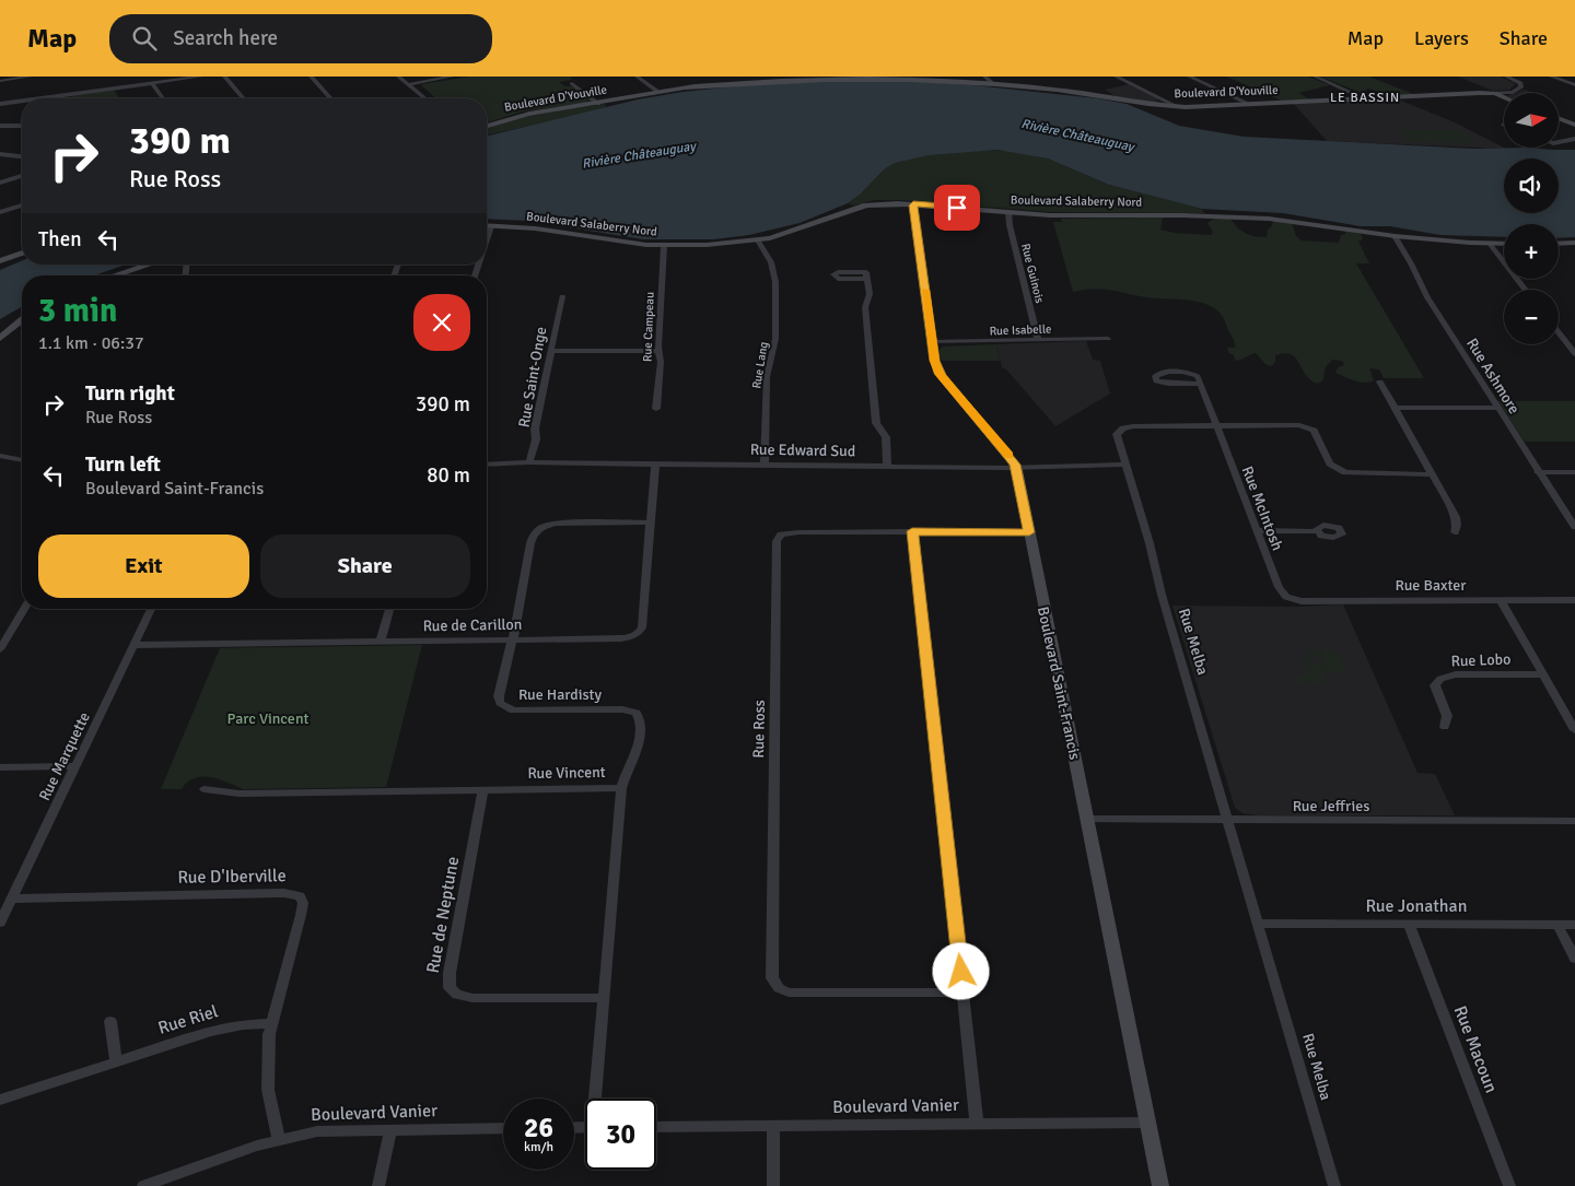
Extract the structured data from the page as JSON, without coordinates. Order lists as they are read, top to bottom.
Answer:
{
  "streets": {
    "street": [
      "Boulevard D'Youville",
      "Boulevard Salaberry Nord",
      "Rue Guinois",
      "Rue Campeau",
      "Rue Isabelle",
      "Rue Lang",
      "Rue Ashmore",
      "Rue Saint-Onge",
      "Rue Edward Sud",
      "Rue McIntosh",
      "Rue Baxter",
      "Rue de Carillon",
      "Rue Melba",
      "Rue Lobo",
      "Boulevard Saint-Francis",
      "Rue Hardisty",
      "Rue Ross",
      "Rue Marquette",
      "Rue Vincent",
      "Rue Jeffries",
      "Rue D'Iberville",
      "Rue Jonathan",
      "Rue de Neptune",
      "Rue Riel",
      "Rue Macoun",
      "Boulevard Vanier"
    ]
  },
  "crossings": [
    ["Boulevard Salaberry Nord", "Rue Guinois"],
    ["Boulevard Salaberry Nord", "Rue Campeau"],
    ["Boulevard Salaberry Nord", "Rue Lang"],
    ["Boulevard Salaberry Nord", "Rue Ashmore"],
    ["Boulevard Salaberry Nord", "Boulevard Saint-Francis"],
    ["Rue Guinois", "Rue Isabelle"],
    ["Rue Isabelle", "Boulevard Saint-Francis"],
    ["Rue Lang", "Rue Edward Sud"],
    ["Rue Saint-Onge", "Rue Edward Sud"],
    ["Rue Edward Sud", "Rue de Carillon"],
    ["Rue Edward Sud", "Rue Melba"],
    ["Rue Edward Sud", "Boulevard Saint-Francis"],
    ["Rue McIntosh", "Rue Baxter"],
    ["Rue McIntosh", "Rue Melba"],
    ["Rue de Carillon", "Rue Hardisty"],
    ["Rue de Carillon", "Rue Marquette"],
    ["Rue Melba", "Rue Jeffries"],
    ["Rue Melba", "Rue Jonathan"],
    ["Boulevard Saint-Francis", "Rue Ross"],
    ["Boulevard Saint-Francis", "Rue Jeffries"],
    ["Boulevard Saint-Francis", "Boulevard Vanier"],
    ["Rue Hardisty", "Rue Vincent"],
    ["Rue Marquette", "Rue D'Iberville"],
    ["Rue Vincent", "Rue de Neptune"],
    ["Rue D'Iberville", "Rue Riel"],
    ["Rue D'Iberville", "Boulevard Vanier"],
    ["Rue Jonathan", "Rue Macoun"]
  ],
  "districts": ["LE BASSIN"],
  "water": ["Rivière Châteauguay"],
  "parks": ["Parc Vincent"],
  "north": "right",
  "page": {
    "header": "Map",
    "search": "Search here",
    "nav": ["Map", "Layers", "Share"],
    "map_buttons": ["+", "−"],
    "turn": ["390 m", "Rue Ross"],
    "then": "Then",
    "heading": ["3 min", "1.1 km · 06:37"],
    "list": [
      {
        "name": "Turn right",
        "note": "Rue Ross",
        "value": "390 m"
      },
      {
        "name": "Turn left",
        "note": "Boulevard Saint-Francis",
        "value": "80 m"
      }
    ],
    "buttons": ["Exit", "Share"],
    "speed": "26 km/h",
    "limit": "30"
  }
}
